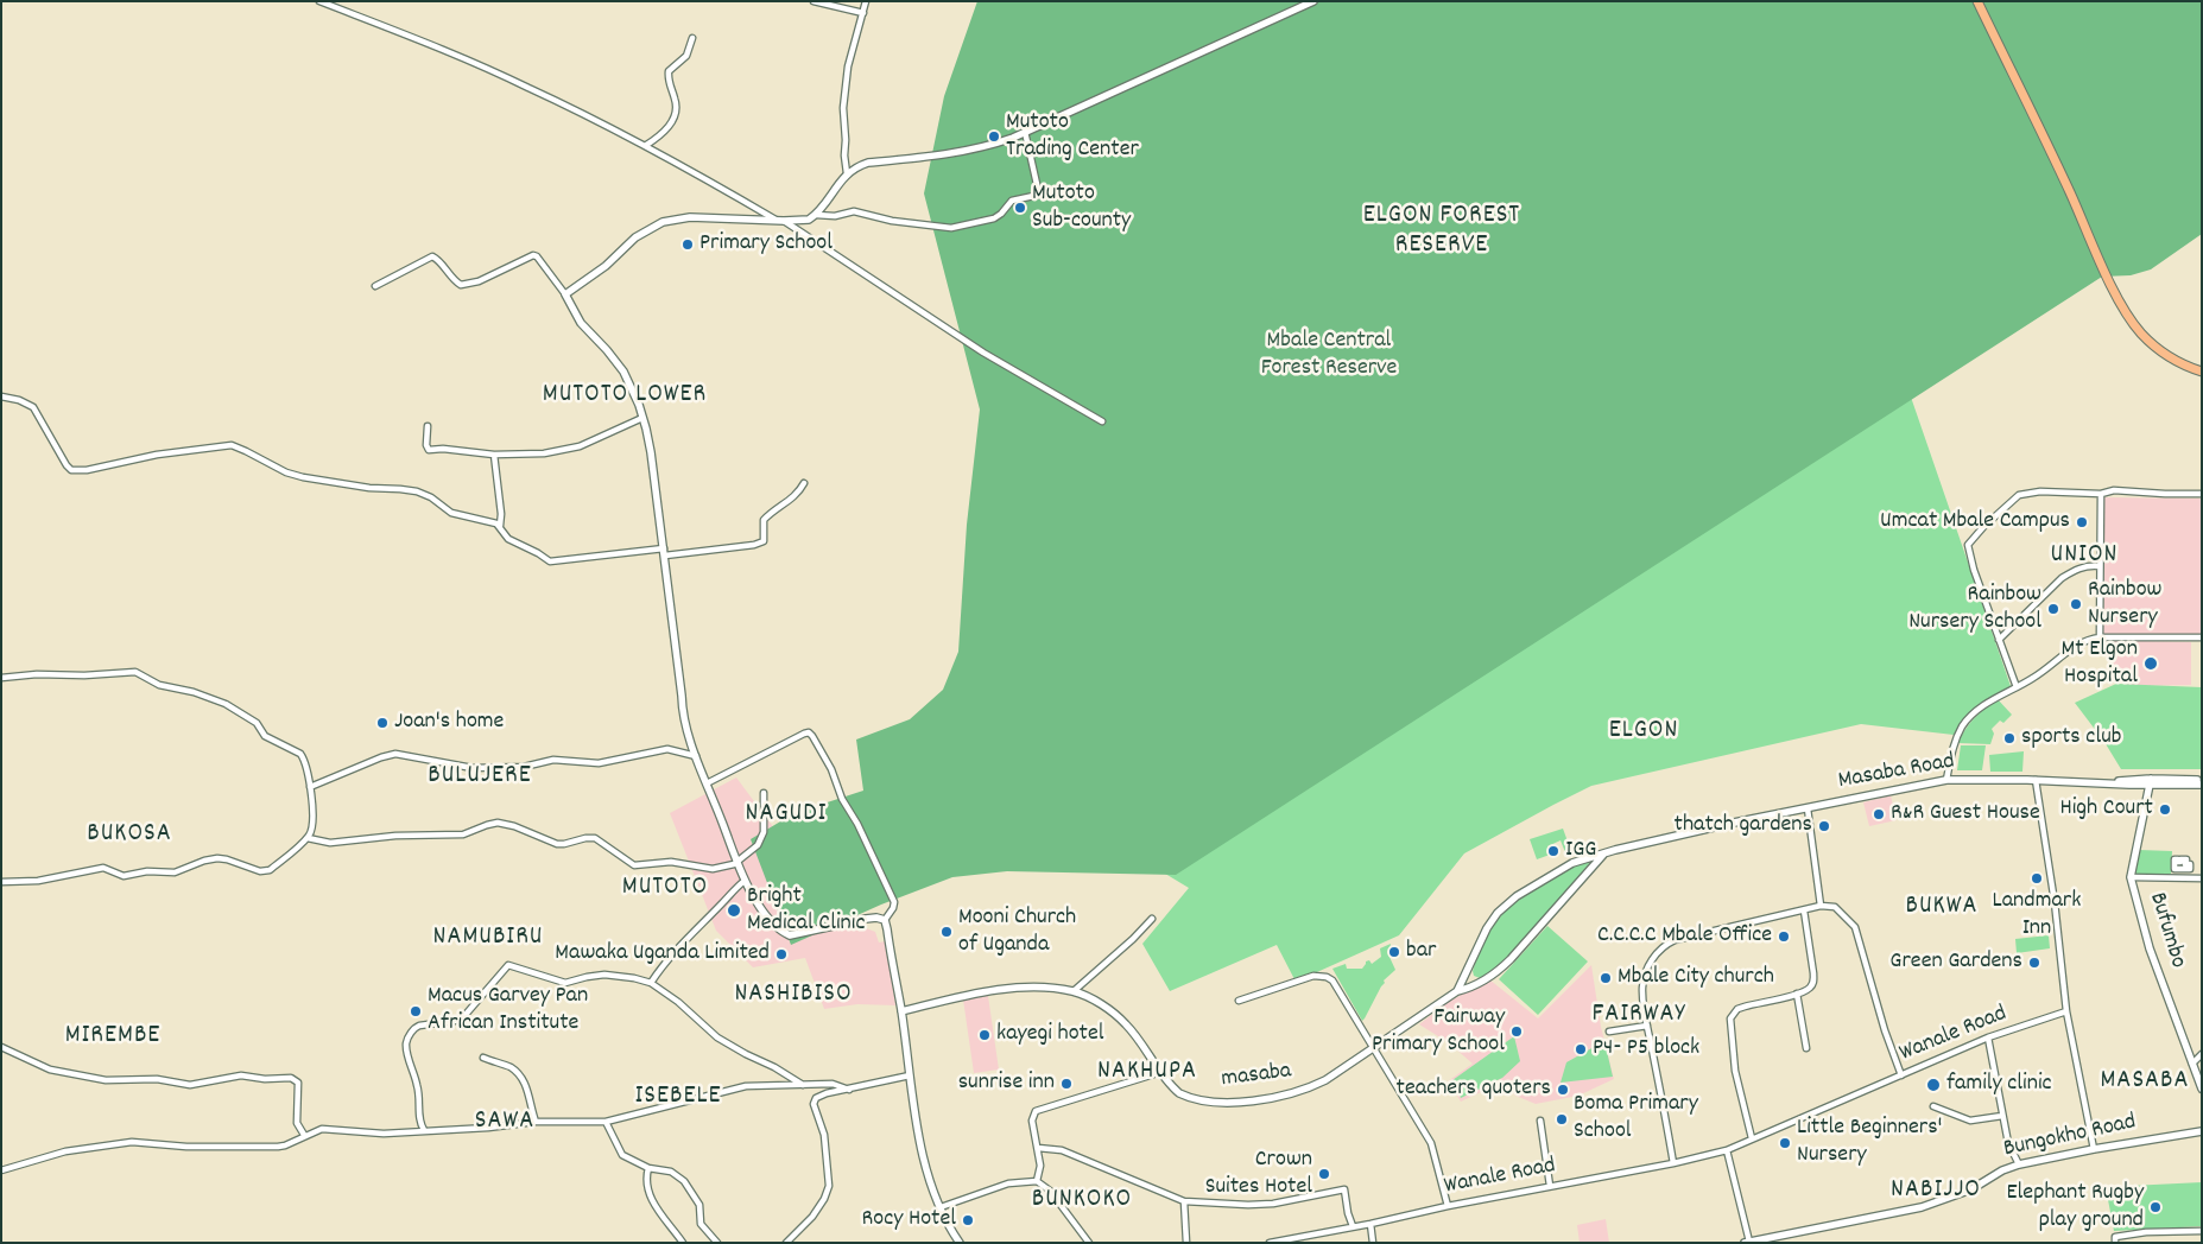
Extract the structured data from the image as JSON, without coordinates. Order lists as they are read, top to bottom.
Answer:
{
  "streets": {
    "street": [
      "Masaba Road",
      "Bufumbo",
      "Wanale Road",
      "masaba",
      "Bungokho Road"
    ]
  },
  "crossings": [
    ["Masaba Road", "Bufumbo"],
    ["Masaba Road", "masaba"]
  ],
  "districts": [
    "ELGON FOREST RESERVE",
    "MUTOTO LOWER",
    "UNION",
    "ELGON",
    "BULUJERE",
    "NAGUDI",
    "BUKOSA",
    "MUTOTO",
    "BUKWA",
    "NAMUBIRU",
    "NASHIBISO",
    "FAIRWAY",
    "MIREMBE",
    "NAKHUPA",
    "MASABA",
    "ISEBELE",
    "SAWA",
    "NABIJJO",
    "BUNKOKO"
  ],
  "parks": ["Mbale Central Forest Reserve"],
  "places": [
    "Mutoto Trading Center",
    "Mutoto Sub-county",
    "Primary School",
    "Umcat Mbale Campus",
    "Rainbow Nursery",
    "Rainbow Nursery School",
    "Mt Elgon Hospital",
    "Joan's home",
    "sports club",
    "High Court",
    "R&R Guest House",
    "thatch gardens",
    "IGG",
    "Landmark Inn",
    "Bright Medical Clinic",
    "Mooni Church of Uganda",
    "C.C.C.C Mbale Office",
    "bar",
    "Mawaka Uganda Limited",
    "Green Gardens",
    "Mbale City church",
    "Macus Garvey Pan African Institute",
    "Fairway Primary School",
    "kayegi hotel",
    "P4- P5 block",
    "sunrise inn",
    "family clinic",
    "teachers quoters",
    "Boma Primary School",
    "Little Beginners' Nursery",
    "Crown Suites Hotel",
    "Elephant Rugby play ground",
    "Rocy Hotel"
  ]
}
